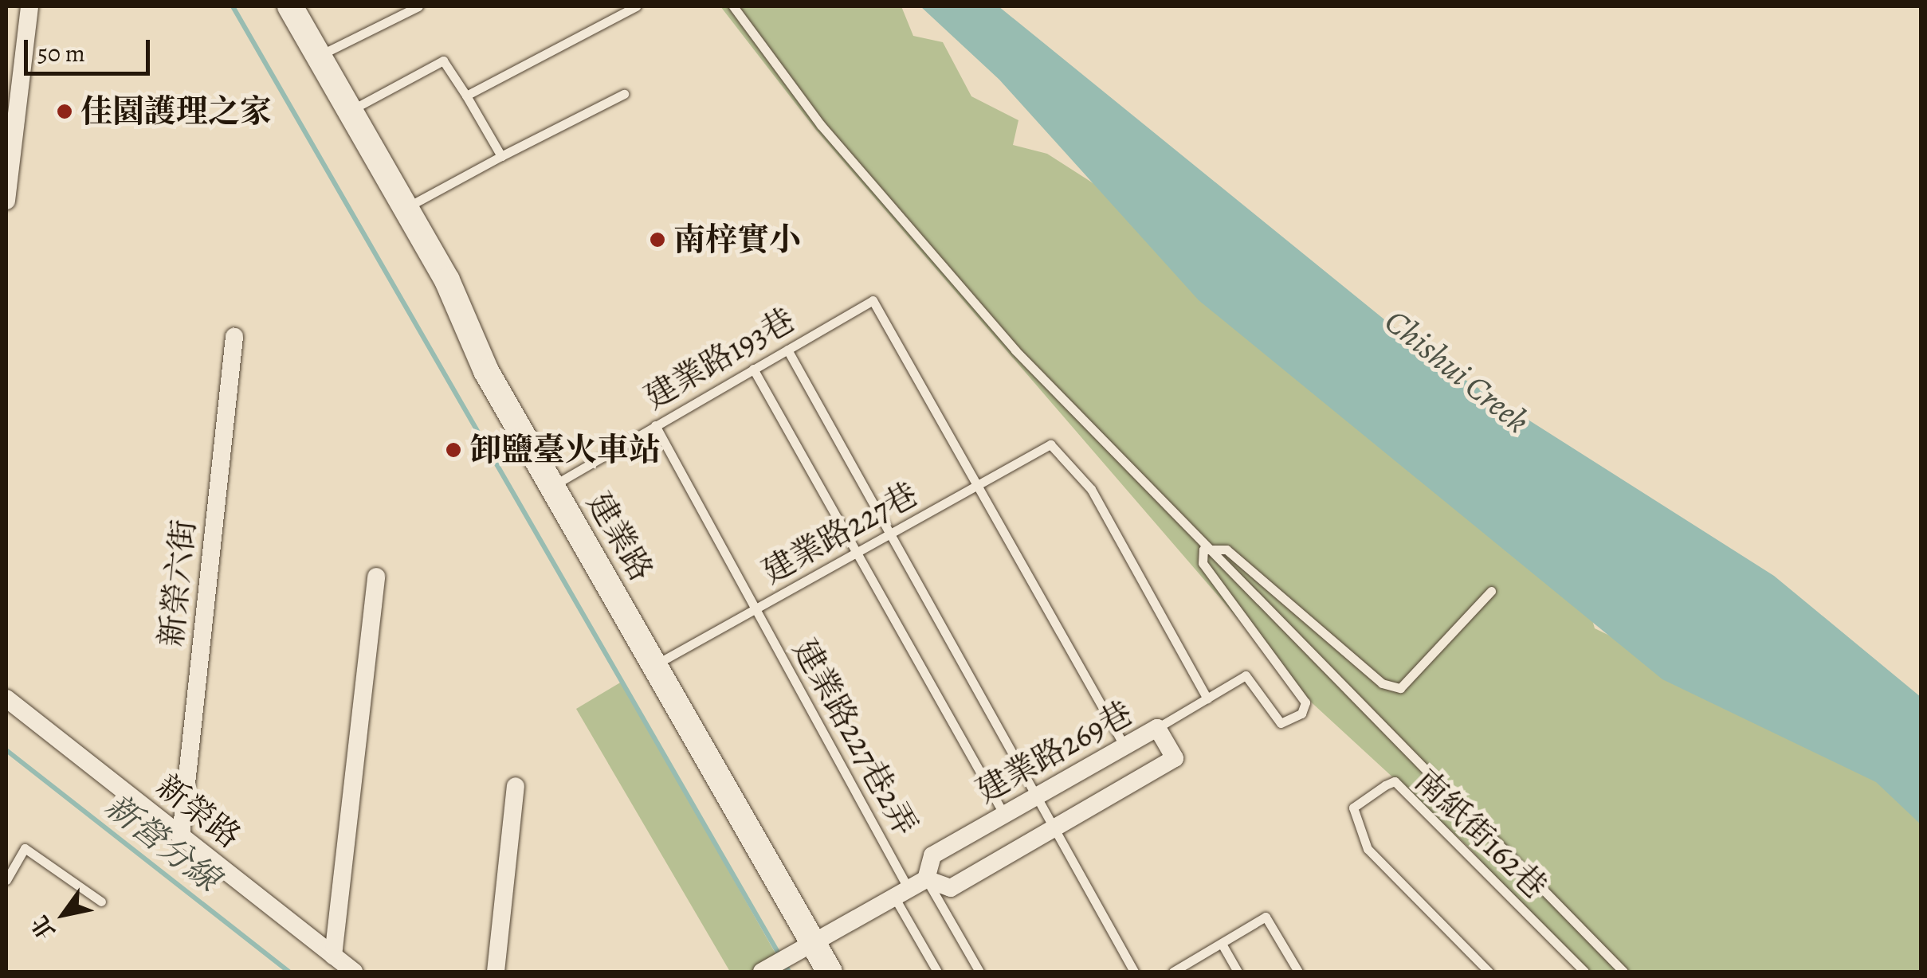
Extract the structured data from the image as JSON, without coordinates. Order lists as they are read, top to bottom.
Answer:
{
  "streets": {
    "street": [
      "建業路",
      "新榮六街",
      "建業路269巷",
      "新榮路"
    ],
    "lane": [
      "建業路193巷",
      "建業路227巷",
      "建業路227巷2弄",
      "南紙街162巷"
    ]
  },
  "crossings": [
    ["建業路193巷", "建業路227巷"],
    ["建業路193巷", "建業路"],
    ["建業路193巷", "建業路227巷2弄"],
    ["建業路227巷", "建業路"],
    ["建業路227巷", "建業路227巷2弄"],
    ["建業路", "建業路269巷"],
    ["新榮六街", "新榮路"],
    ["建業路227巷2弄", "建業路269巷"]
  ],
  "water": ["Chishui Creek", "新營分線"],
  "places": ["佳園護理之家", "南梓實小", "卸鹽臺火車站"],
  "scale_bar": "50 m",
  "north": "bottom left"
}
